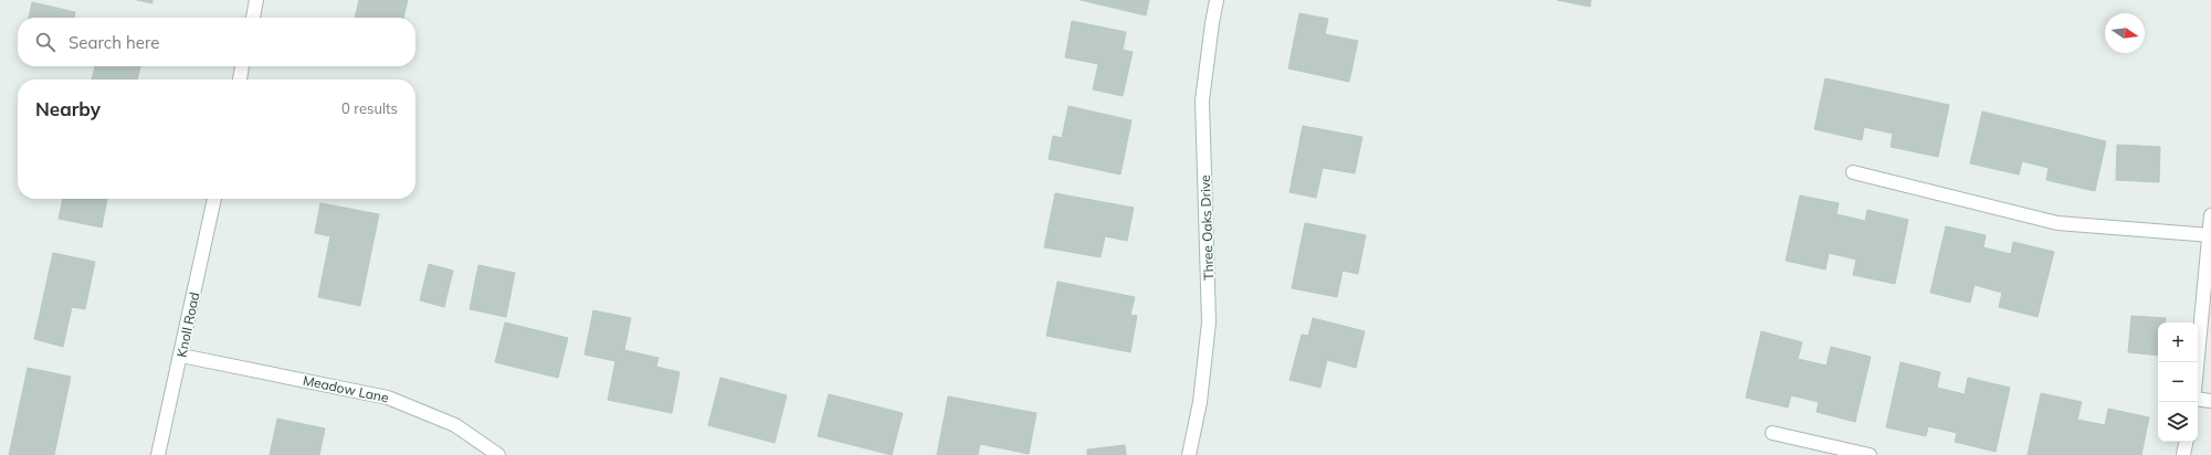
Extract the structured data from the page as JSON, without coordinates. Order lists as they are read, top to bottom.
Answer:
{
  "streets": {
    "street": ["Three Oaks Drive", "Knoll Road", "Meadow Lane"]
  },
  "crossings": [
    ["Knoll Road", "Meadow Lane"]
  ],
  "north": "right",
  "page": {
    "search": "Search here",
    "heading": ["Nearby", "0 results"],
    "map_buttons": ["+", "−"]
  }
}
